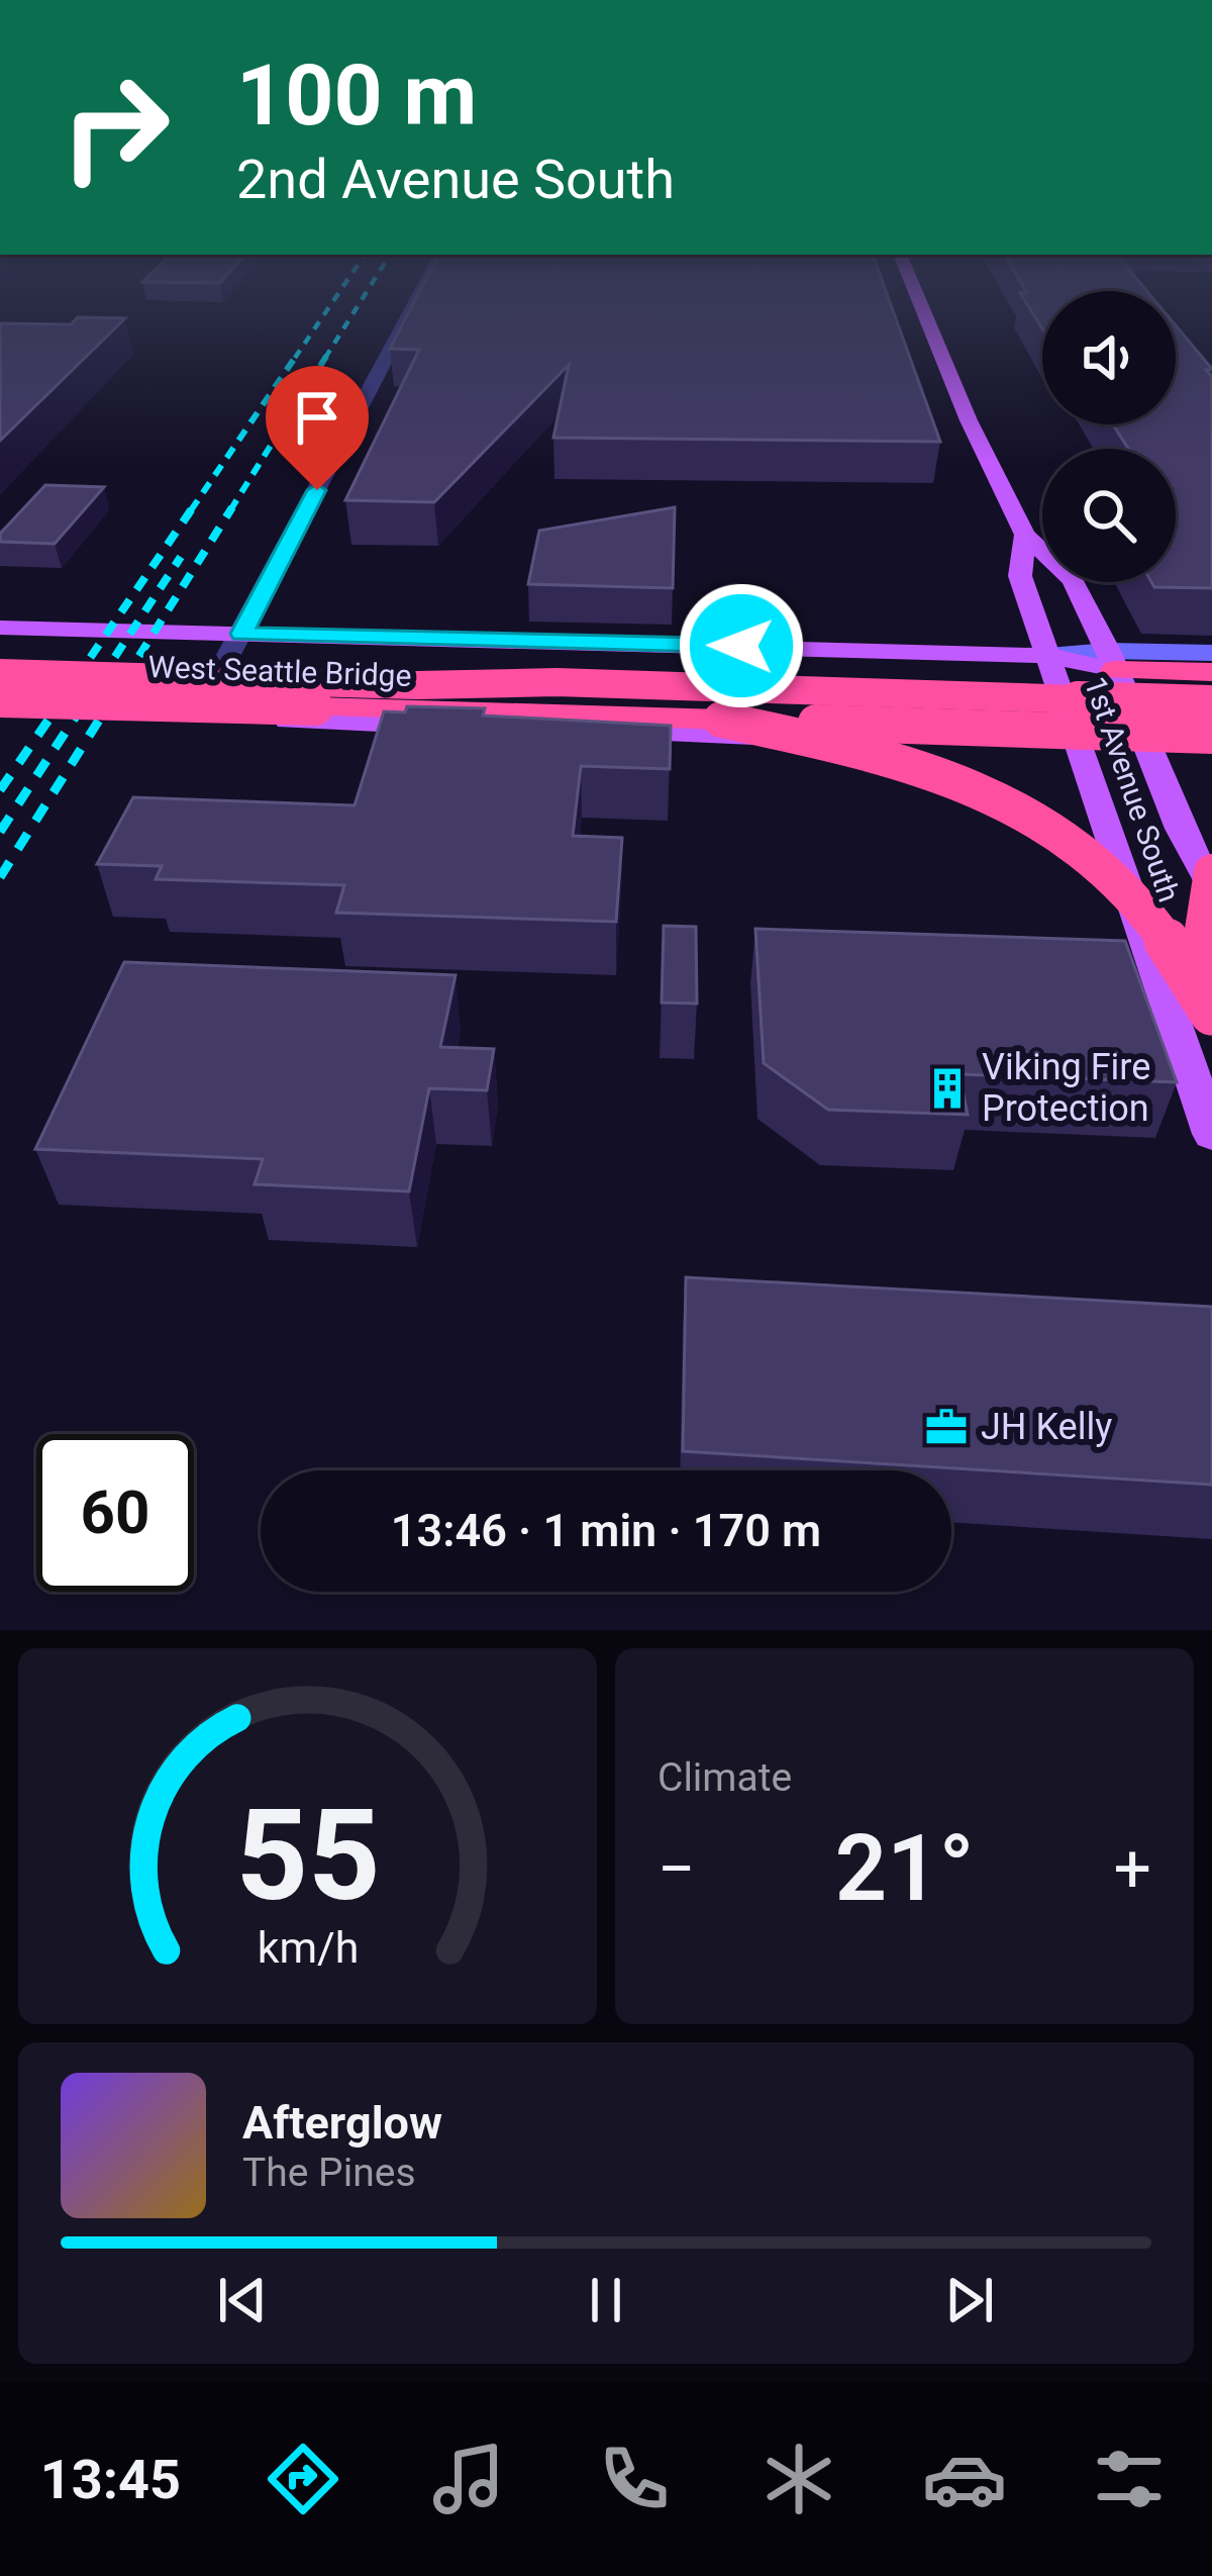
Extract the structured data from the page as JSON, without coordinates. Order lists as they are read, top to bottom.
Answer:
{
  "streets": {
    "highway": ["West Seattle Bridge"],
    "main road": ["1st Avenue South"]
  },
  "places": {
    "building": ["Viking Fire Protection"],
    "office": ["JH Kelly"]
  },
  "page": {
    "turn": ["100 m", "2nd Avenue South"],
    "limit": "60",
    "trip": "13:46 · 1 min · 170 m",
    "tile": "Climate",
    "heat": ["−", "21°", "+"],
    "song": ["Afterglow", "The Pines"],
    "tabs": "13:45",
    "gauge": ["55", "km/h"]
  }
}
